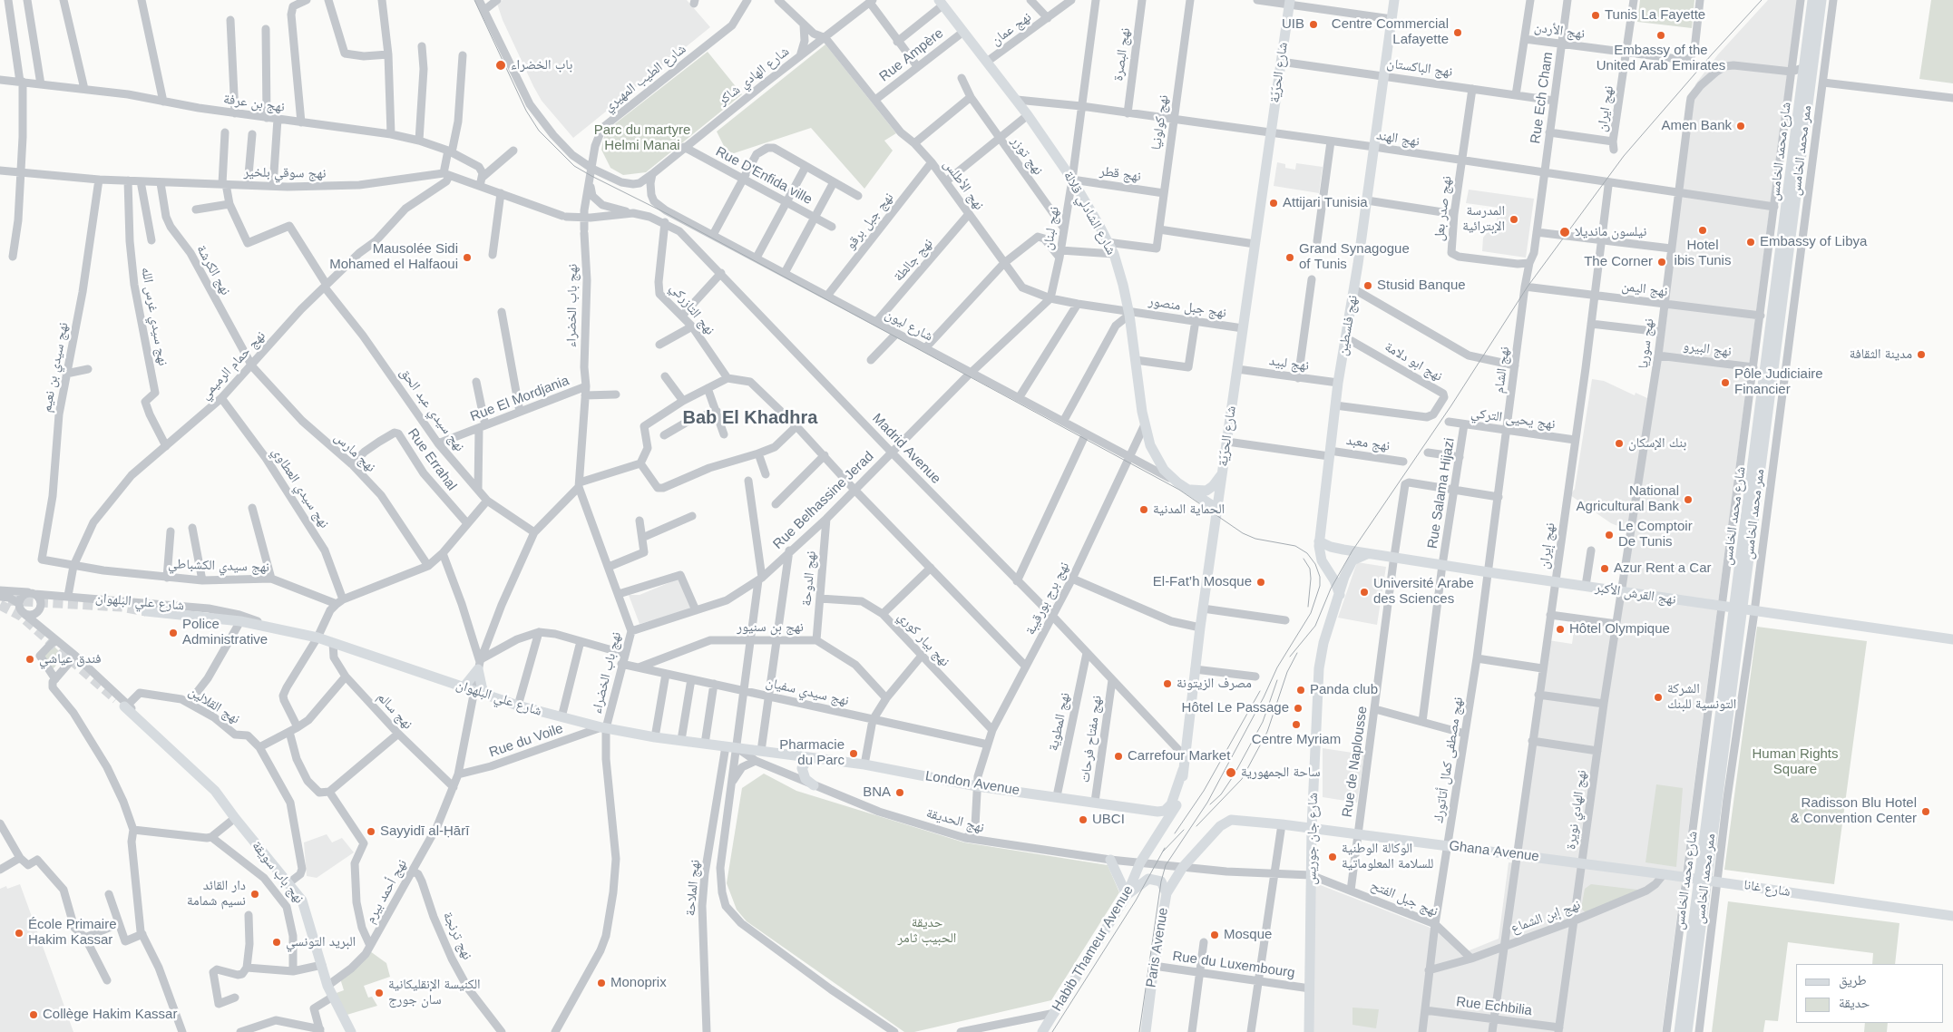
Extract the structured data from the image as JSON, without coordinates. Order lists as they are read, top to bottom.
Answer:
{
  "streets": {
    "main road": [
      "شارع الحرّيّة",
      "شارع محمد الخامس",
      "شارع الشادلي قلالة",
      "نهج فلسطين",
      "نهج القرش الأكبر",
      "شارع علي البلهوان",
      "London Avenue",
      "شارع جان جوريس",
      "Ghana Avenue",
      "نهج باب سويقة",
      "شارع غانا",
      "Paris Avenue",
      "Habib Thameur Avenue"
    ],
    "street": [
      "نهج عمان",
      "نهج الأردن",
      "نهج البصرة",
      "Rue Ampère",
      "نهج الباكستان",
      "شارع الهادي شاكر",
      "شارع الطيب المهيري",
      "Rue Ech Cham",
      "نهج بن عرفة",
      "نهج ايران",
      "نهج كولونيا",
      "نهج الهند",
      "ممر محمد الخامس",
      "نهج توزر",
      "نهج سوقي بلخير",
      "نهج قطر",
      "Rue D'Enfida ville",
      "نهج الأطلس",
      "نهج صدر بعل",
      "نهج جبل برقو",
      "نهج لبنان",
      "نهج جالطة",
      "نهج الكرشة",
      "نهج اليمن",
      "نهج باب الخضراء",
      "نهج جبل منصور",
      "نهج التازركي",
      "نهج سيدي غرس الله",
      "شارع ليون",
      "نهج سوريا",
      "نهج البيرو",
      "نهج ابو دلامة",
      "نهج لبيد",
      "نهج حمام الرميمي",
      "نهج سيدي بن نعيم",
      "نهج الشام",
      "Rue El Mordjania",
      "نهج سيدي عبد الحق",
      "نهج يحيى التركي",
      "نهج معبد",
      "Madrid Avenue",
      "نهج مارس",
      "Rue Errahal",
      "نهج سيدي العطاوي",
      "Rue Salama Hijazi",
      "Rue Belhassine Jerad",
      "نهج إيران",
      "نهج سيدي الكشباطي",
      "نهج الدوحة",
      "نهج برج بورقيبة",
      "نهج بن سنيور",
      "نهج بيار كوري",
      "نهج سيدي سفيان",
      "نهج القلالين",
      "نهج سالم",
      "نهج المطوية",
      "نهج مفتاح فرحات",
      "Rue du Voile",
      "نهج مصطفى كمال أتاتورك",
      "Rue de Naplousse",
      "نهج الهادي نويرة",
      "نهج الحديقة",
      "نهج الملاحة",
      "نهج أحمد بيرم",
      "نهج جبل الفتح",
      "نهج إبن الشماع",
      "نهج ترنجة",
      "Rue du Luxembourg",
      "Rue Echbilia"
    ]
  },
  "crossings": [
    ["نهج عمان", "شارع الشادلي قلالة"],
    ["نهج الأردن", "Rue Ech Cham"],
    ["نهج الأردن", "نهج ايران"],
    ["نهج البصرة", "نهج الهند"],
    ["Rue Ampère", "نهج الأطلس"],
    ["Rue Ampère", "شارع الشادلي قلالة"],
    ["نهج الباكستان", "شارع الحرّيّة"],
    ["نهج الباكستان", "Rue Ech Cham"],
    ["نهج الباكستان", "نهج صدر بعل"],
    ["نهج الباكستان", "نهج فلسطين"],
    ["شارع الحرّيّة", "نهج الهند"],
    ["شارع الحرّيّة", "شارع الشادلي قلالة"],
    ["شارع الحرّيّة", "نهج جبل منصور"],
    ["شارع الحرّيّة", "نهج لبيد"],
    ["شارع الحرّيّة", "نهج معبد"],
    ["شارع الحرّيّة", "Madrid Avenue"],
    ["شارع الحرّيّة", "London Avenue"],
    ["شارع الحرّيّة", "نهج الحديقة"],
    ["شارع الحرّيّة", "Habib Thameur Avenue"],
    ["شارع الهادي شاكر", "شارع الطيب المهيري"],
    ["شارع الهادي شاكر", "Rue D'Enfida ville"],
    ["شارع الهادي شاكر", "نهج الأطلس"],
    ["شارع الهادي شاكر", "شارع ليون"],
    ["شارع الطيب المهيري", "نهج سوقي بلخير"],
    ["شارع الطيب المهيري", "نهج باب الخضراء"],
    ["شارع الطيب المهيري", "Madrid Avenue"],
    ["Rue Ech Cham", "نهج ايران"],
    ["Rue Ech Cham", "نهج الهند"],
    ["Rue Ech Cham", "نهج الشام"],
    ["نهج بن عرفة", "نهج سوقي بلخير"],
    ["نهج كولونيا", "نهج الهند"],
    ["نهج كولونيا", "نهج قطر"],
    ["نهج كولونيا", "شارع الشادلي قلالة"],
    ["نهج الهند", "شارع محمد الخامس"],
    ["نهج الهند", "نهج صدر بعل"],
    ["نهج الهند", "شارع الشادلي قلالة"],
    ["نهج الهند", "نهج لبنان"],
    ["نهج الهند", "نهج فلسطين"],
    ["نهج الهند", "نهج سوريا"],
    ["نهج الهند", "نهج الشام"],
    ["ممر محمد الخامس", "شارع محمد الخامس"],
    ["ممر محمد الخامس", "نهج القرش الأكبر"],
    ["ممر محمد الخامس", "شارع غانا"],
    ["شارع محمد الخامس", "نهج اليمن"],
    ["شارع محمد الخامس", "نهج سوريا"],
    ["شارع محمد الخامس", "نهج البيرو"],
    ["شارع محمد الخامس", "نهج القرش الأكبر"],
    ["شارع محمد الخامس", "شارع غانا"],
    ["نهج توزر", "نهج لبنان"],
    ["نهج سوقي بلخير", "نهج الكرشة"],
    ["نهج سوقي بلخير", "نهج باب الخضراء"],
    ["نهج سوقي بلخير", "نهج سيدي غرس الله"],
    ["نهج سوقي بلخير", "نهج حمام الرميمي"],
    ["نهج سوقي بلخير", "نهج سيدي بن نعيم"],
    ["نهج سوقي بلخير", "Madrid Avenue"],
    ["نهج قطر", "شارع الشادلي قلالة"],
    ["نهج قطر", "نهج لبنان"],
    ["نهج الأطلس", "شارع الشادلي قلالة"],
    ["نهج الأطلس", "نهج جبل برقو"],
    ["نهج الأطلس", "نهج لبنان"],
    ["نهج الأطلس", "نهج جالطة"],
    ["نهج الأطلس", "نهج جبل منصور"],
    ["نهج صدر بعل", "نهج الشام"],
    ["شارع الشادلي قلالة", "نهج لبنان"],
    ["شارع الشادلي قلالة", "نهج جبل منصور"],
    ["شارع الشادلي قلالة", "شارع ليون"],
    ["شارع الشادلي قلالة", "نهج برج بورقيبة"],
    ["نهج جبل برقو", "شارع ليون"],
    ["نهج جالطة", "شارع ليون"],
    ["نهج الكرشة", "نهج حمام الرميمي"],
    ["نهج الكرشة", "نهج مارس"],
    ["نهج اليمن", "نهج سوريا"],
    ["نهج اليمن", "نهج الشام"],
    ["نهج اليمن", "نهج إيران"],
    ["نهج باب الخضراء", "Rue El Mordjania"],
    ["نهج باب الخضراء", "Madrid Avenue"],
    ["نهج باب الخضراء", "Rue Belhassine Jerad"],
    ["نهج باب الخضراء", "شارع علي البلهوان"],
    ["نهج باب الخضراء", "نهج سيدي سفيان"],
    ["نهج باب الخضراء", "Rue du Voile"],
    ["نهج التازركي", "Madrid Avenue"],
    ["نهج سيدي غرس الله", "نهج حمام الرميمي"],
    ["شارع ليون", "Rue Belhassine Jerad"],
    ["شارع ليون", "نهج برج بورقيبة"],
    ["نهج فلسطين", "نهج ابو دلامة"],
    ["نهج فلسطين", "نهج لبيد"],
    ["نهج فلسطين", "نهج معبد"],
    ["نهج فلسطين", "نهج القرش الأكبر"],
    ["نهج سوريا", "نهج البيرو"],
    ["نهج سوريا", "نهج القرش الأكبر"],
    ["نهج سوريا", "نهج الهادي نويرة"],
    ["نهج حمام الرميمي", "نهج سيدي عبد الحق"],
    ["نهج حمام الرميمي", "نهج مارس"],
    ["نهج حمام الرميمي", "نهج سيدي العطاوي"],
    ["نهج حمام الرميمي", "نهج سيدي الكشباطي"],
    ["نهج حمام الرميمي", "شارع علي البلهوان"],
    ["نهج سيدي بن نعيم", "نهج سيدي الكشباطي"],
    ["نهج الشام", "نهج يحيى التركي"],
    ["نهج الشام", "نهج القرش الأكبر"],
    ["نهج الشام", "نهج مصطفى كمال أتاتورك"],
    ["Rue El Mordjania", "نهج سيدي عبد الحق"],
    ["نهج يحيى التركي", "Rue Salama Hijazi"],
    ["نهج يحيى التركي", "نهج إيران"],
    ["Madrid Avenue", "Rue Belhassine Jerad"],
    ["Madrid Avenue", "نهج برج بورقيبة"],
    ["Madrid Avenue", "نهج المطوية"],
    ["Madrid Avenue", "نهج مفتاح فرحات"],
    ["نهج مارس", "Rue Errahal"],
    ["نهج سيدي العطاوي", "نهج سيدي الكشباطي"],
    ["Rue Salama Hijazi", "نهج القرش الأكبر"],
    ["Rue Salama Hijazi", "Rue de Naplousse"],
    ["Rue Belhassine Jerad", "نهج الدوحة"],
    ["نهج إيران", "نهج القرش الأكبر"],
    ["نهج إيران", "Ghana Avenue"],
    ["نهج إيران", "نهج إبن الشماع"],
    ["نهج إيران", "Rue Echbilia"],
    ["نهج الدوحة", "نهج بن سنيور"],
    ["نهج الدوحة", "نهج بيار كوري"],
    ["نهج القرش الأكبر", "نهج مصطفى كمال أتاتورك"],
    ["نهج القرش الأكبر", "Rue de Naplousse"],
    ["نهج القرش الأكبر", "نهج الهادي نويرة"],
    ["نهج القرش الأكبر", "شارع جان جوريس"],
    ["نهج برج بورقيبة", "نهج بيار كوري"],
    ["نهج برج بورقيبة", "نهج سيدي سفيان"],
    ["نهج برج بورقيبة", "London Avenue"],
    ["نهج برج بورقيبة", "نهج الحديقة"],
    ["شارع علي البلهوان", "نهج سالم"],
    ["شارع علي البلهوان", "Rue du Voile"],
    ["شارع علي البلهوان", "London Avenue"],
    ["شارع علي البلهوان", "نهج باب سويقة"],
    ["شارع علي البلهوان", "نهج الملاحة"],
    ["شارع علي البلهوان", "نهج أحمد بيرم"],
    ["نهج بن سنيور", "نهج سيدي سفيان"],
    ["نهج القلالين", "نهج باب سويقة"],
    ["نهج سالم", "نهج أحمد بيرم"],
    ["نهج المطوية", "London Avenue"],
    ["نهج مفتاح فرحات", "London Avenue"],
    ["Rue du Voile", "نهج أحمد بيرم"],
    ["نهج مصطفى كمال أتاتورك", "Ghana Avenue"],
    ["نهج مصطفى كمال أتاتورك", "نهج جبل الفتح"],
    ["نهج مصطفى كمال أتاتورك", "نهج إبن الشماع"],
    ["نهج مصطفى كمال أتاتورك", "Rue Echbilia"],
    ["Rue de Naplousse", "Ghana Avenue"],
    ["Rue de Naplousse", "نهج جبل الفتح"],
    ["London Avenue", "نهج الحديقة"],
    ["London Avenue", "نهج الملاحة"],
    ["نهج الهادي نويرة", "Ghana Avenue"],
    ["نهج الهادي نويرة", "شارع غانا"],
    ["نهج الهادي نويرة", "نهج إبن الشماع"],
    ["نهج الهادي نويرة", "Rue Echbilia"],
    ["نهج الحديقة", "Ghana Avenue"],
    ["نهج الحديقة", "نهج جبل الفتح"],
    ["نهج الحديقة", "Paris Avenue"],
    ["نهج الحديقة", "Habib Thameur Avenue"],
    ["شارع جان جوريس", "Ghana Avenue"],
    ["شارع جان جوريس", "نهج جبل الفتح"],
    ["شارع جان جوريس", "Rue du Luxembourg"],
    ["Ghana Avenue", "شارع غانا"],
    ["Ghana Avenue", "نهج جبل الفتح"],
    ["Ghana Avenue", "Paris Avenue"],
    ["نهج باب سويقة", "نهج أحمد بيرم"],
    ["شارع غانا", "نهج إبن الشماع"],
    ["نهج أحمد بيرم", "نهج ترنجة"],
    ["نهج جبل الفتح", "نهج إبن الشماع"],
    ["نهج جبل الفتح", "Paris Avenue"],
    ["Paris Avenue", "Rue du Luxembourg"]
  ],
  "districts": ["Bab El Khadhra"],
  "parks": ["Parc du martyre Helmi Manai", "Human Rights Square", "حديقة الحبيب ثامر"],
  "places": [
    "Tunis La Fayette",
    "UIB",
    "Centre Commercial Lafayette",
    "Embassy of the United Arab Emirates",
    "باب الخضراء",
    "Amen Bank",
    "Attijari Tunisia",
    "المدرسة الإبترائية",
    "Hotel ibis Tunis",
    "نيلسون مانديلا",
    "Embassy of Libya",
    "Mausolée Sidi Mohamed el Halfaoui",
    "Grand Synagogue of Tunis",
    "The Corner",
    "Stusid Banque",
    "مدينة الثقافة",
    "Pôle Judiciaire Financier",
    "بنك الإسكان",
    "National Agricultural Bank",
    "الحماية المدنية",
    "Le Comptoir De Tunis",
    "Azur Rent a Car",
    "El-Fat’h Mosque",
    "Université Arabe des Sciences",
    "Hôtel Olympique",
    "Police Administrative",
    "فندق عياشي",
    "مصرف الزيتونة",
    "Panda club",
    "الشركة التونسية للبنك",
    "Hôtel Le Passage",
    "Centre Myriam",
    "Pharmacie du Parc",
    "Carrefour Market",
    "ساحة الجمهورية",
    "BNA",
    "Radisson Blu Hotel & Convention Center",
    "UBCI",
    "Sayyidī al-Ḥārī",
    "الوكالة الوطنية للسلامة المعلوماتية",
    "دار القائد نسيم شمامة",
    "École Primaire Hakim Kassar",
    "Mosque",
    "البريد التونسي",
    "Monoprix",
    "الكنيسة الإنقليكانية سان جورج",
    "Collège Hakim Kassar"
  ],
  "legend": ["طريق", "حديقة"]
}
